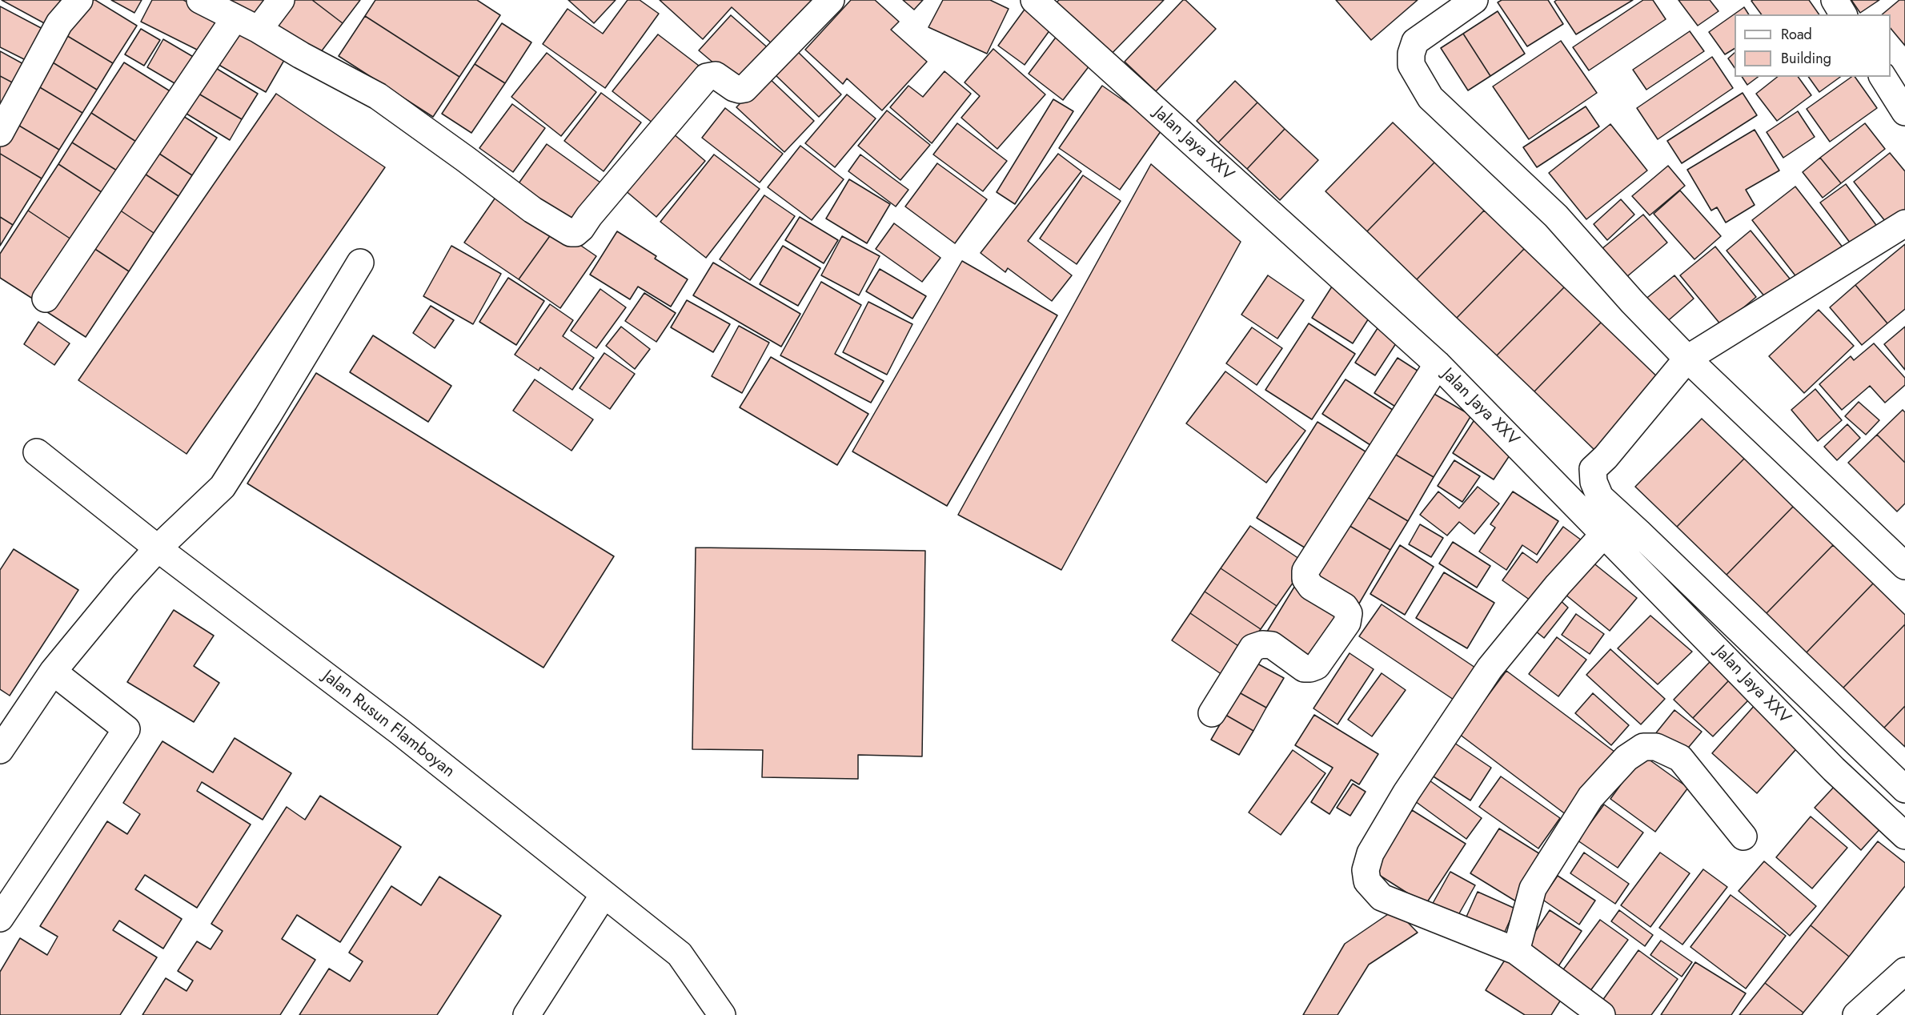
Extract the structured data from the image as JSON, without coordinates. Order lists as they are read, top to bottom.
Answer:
{
  "streets": {
    "street": ["Jalan Jaya XXV", "Jalan Rusun Flamboyan"]
  },
  "legend": ["Road", "Building"]
}
